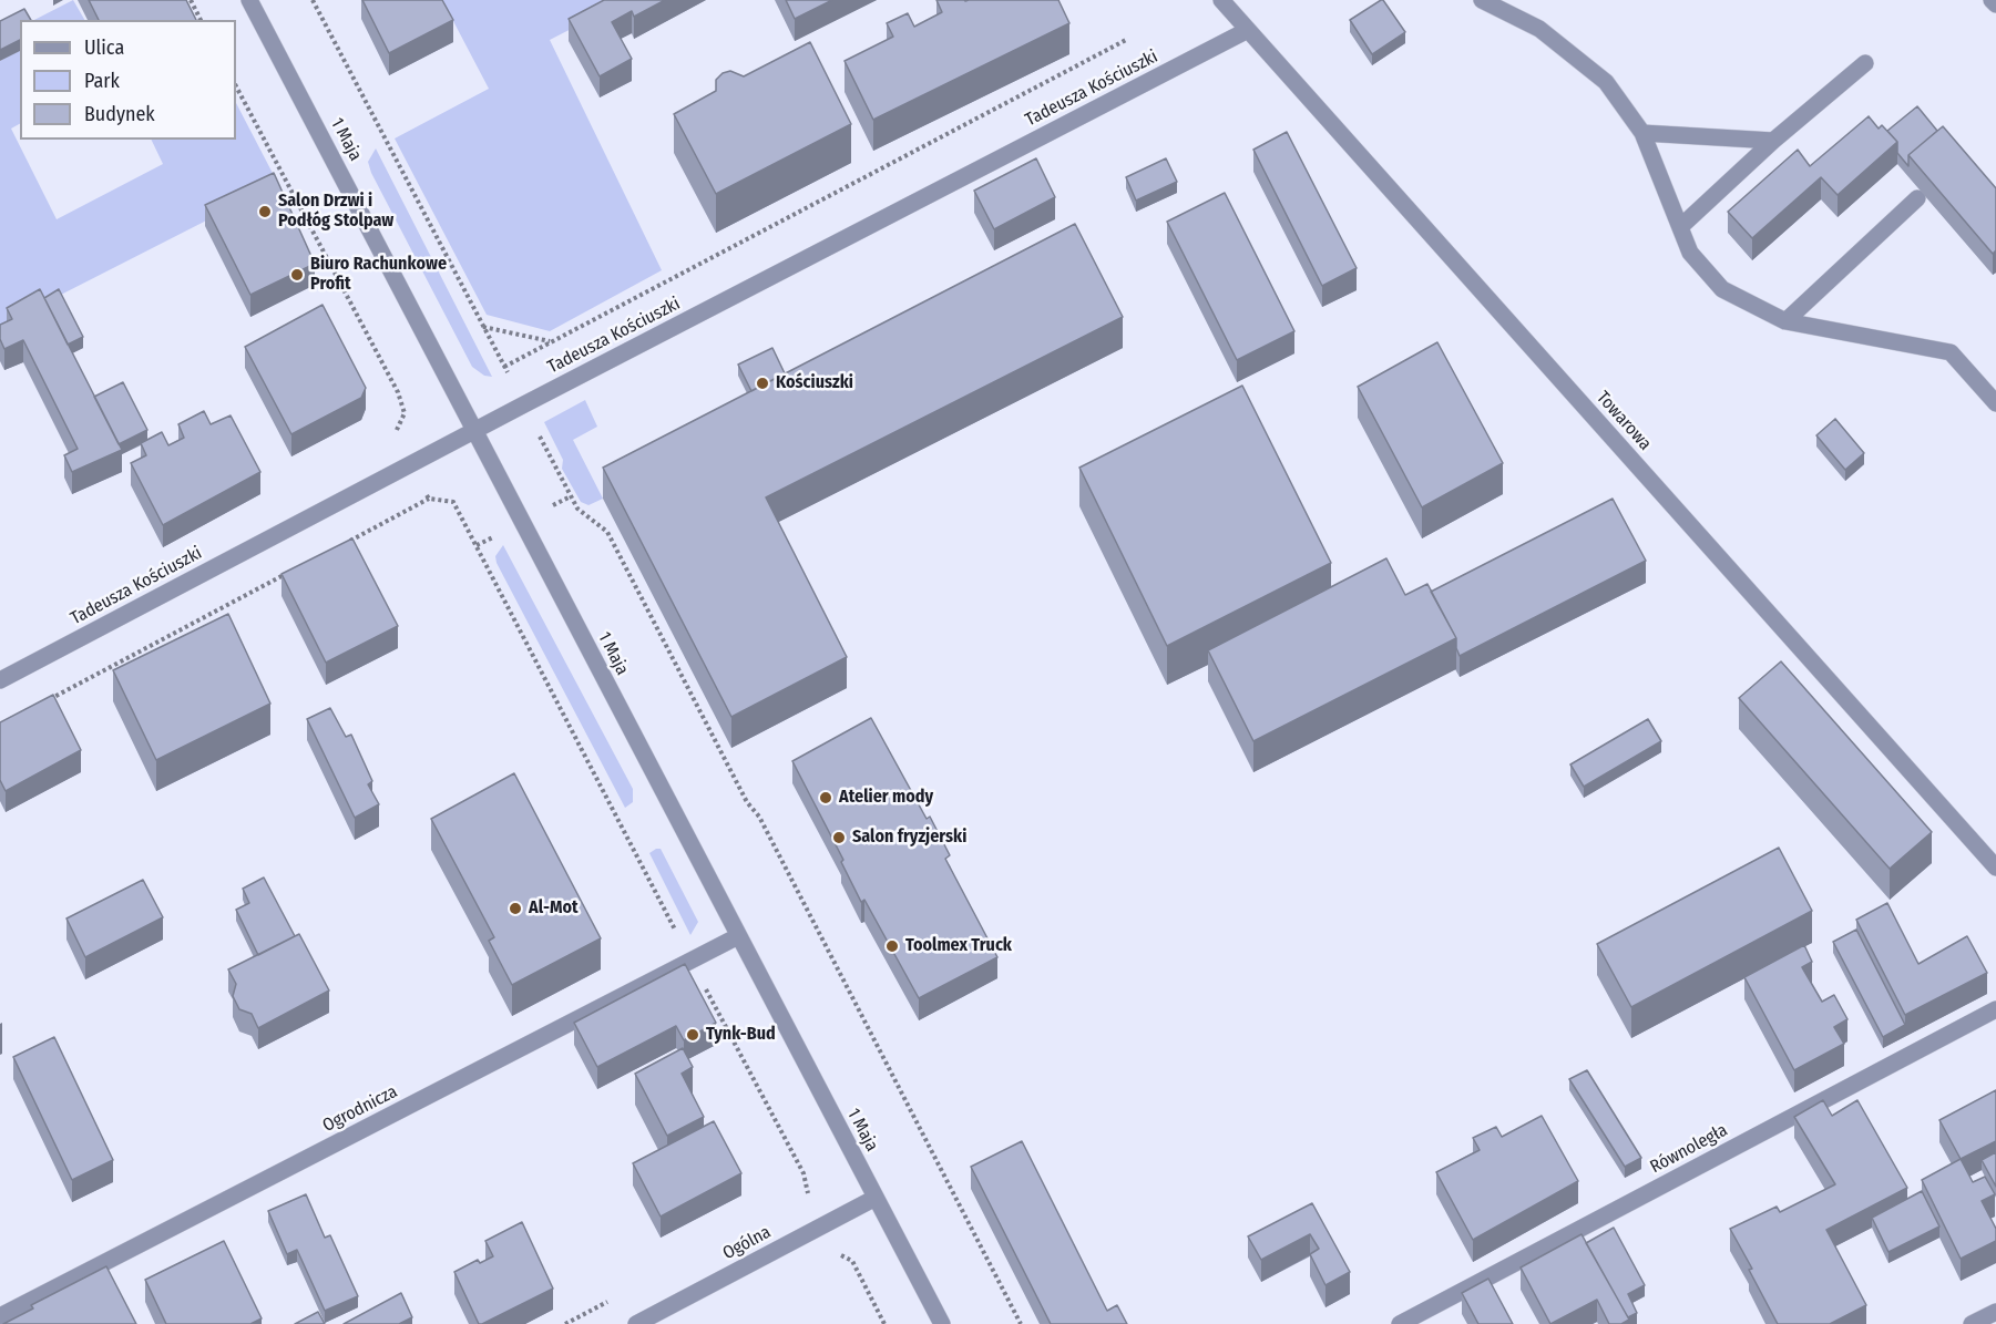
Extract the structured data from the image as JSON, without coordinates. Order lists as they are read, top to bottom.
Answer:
{
  "streets": {
    "street": [
      "Tadeusza Kościuszki",
      "1 Maja",
      "Towarowa",
      "Ogrodnicza",
      "Równoległa",
      "Ogólna"
    ]
  },
  "crossings": [
    ["Tadeusza Kościuszki", "1 Maja"],
    ["Tadeusza Kościuszki", "Towarowa"],
    ["1 Maja", "Ogrodnicza"],
    ["1 Maja", "Ogólna"]
  ],
  "places": [
    "Salon Drzwi i Podłóg Stolpaw",
    "Biuro Rachunkowe Profit",
    "Kościuszki",
    "Atelier mody",
    "Salon fryzjerski",
    "Al-Mot",
    "Toolmex Truck",
    "Tynk-Bud"
  ],
  "legend": ["Ulica", "Park", "Budynek"]
}
